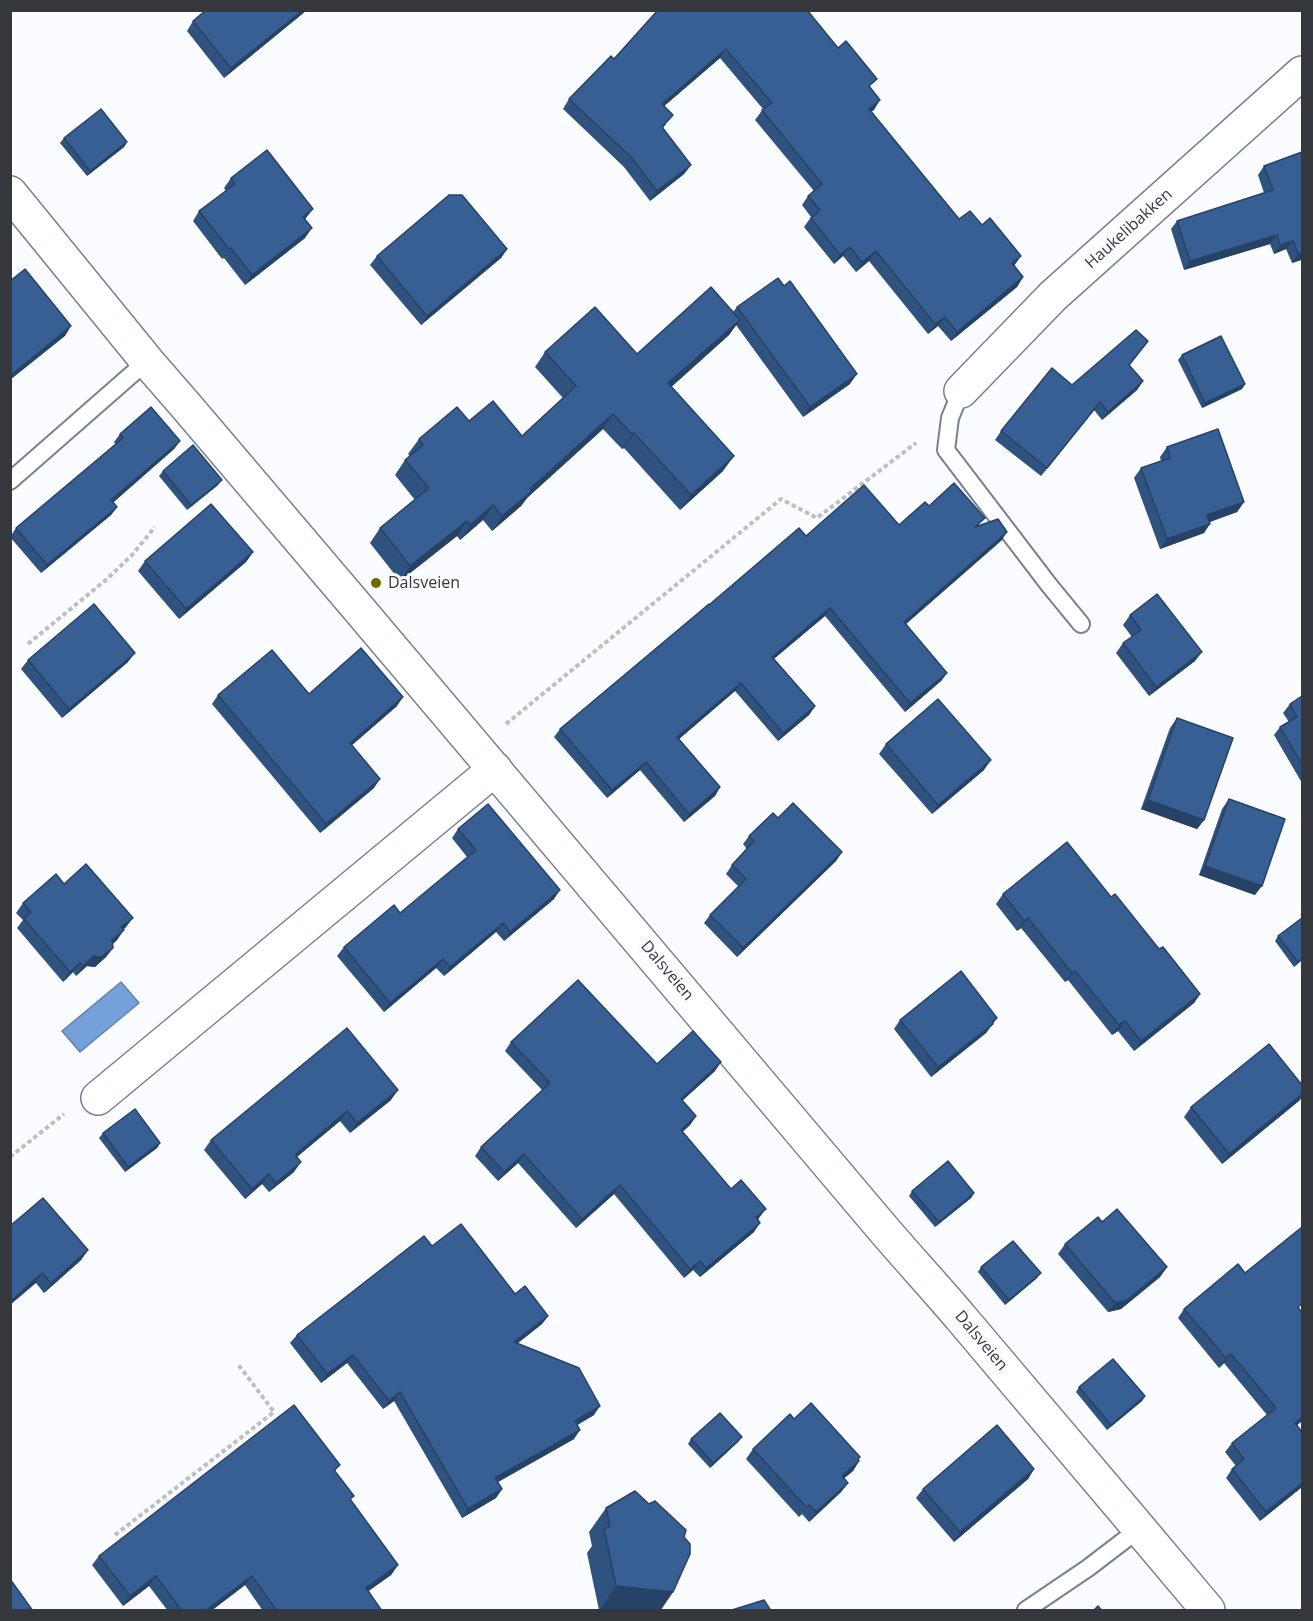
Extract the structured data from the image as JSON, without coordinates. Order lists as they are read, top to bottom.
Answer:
{
  "streets": {
    "street": ["Haukelibakken", "Dalsveien"]
  },
  "places": ["Dalsveien"]
}
